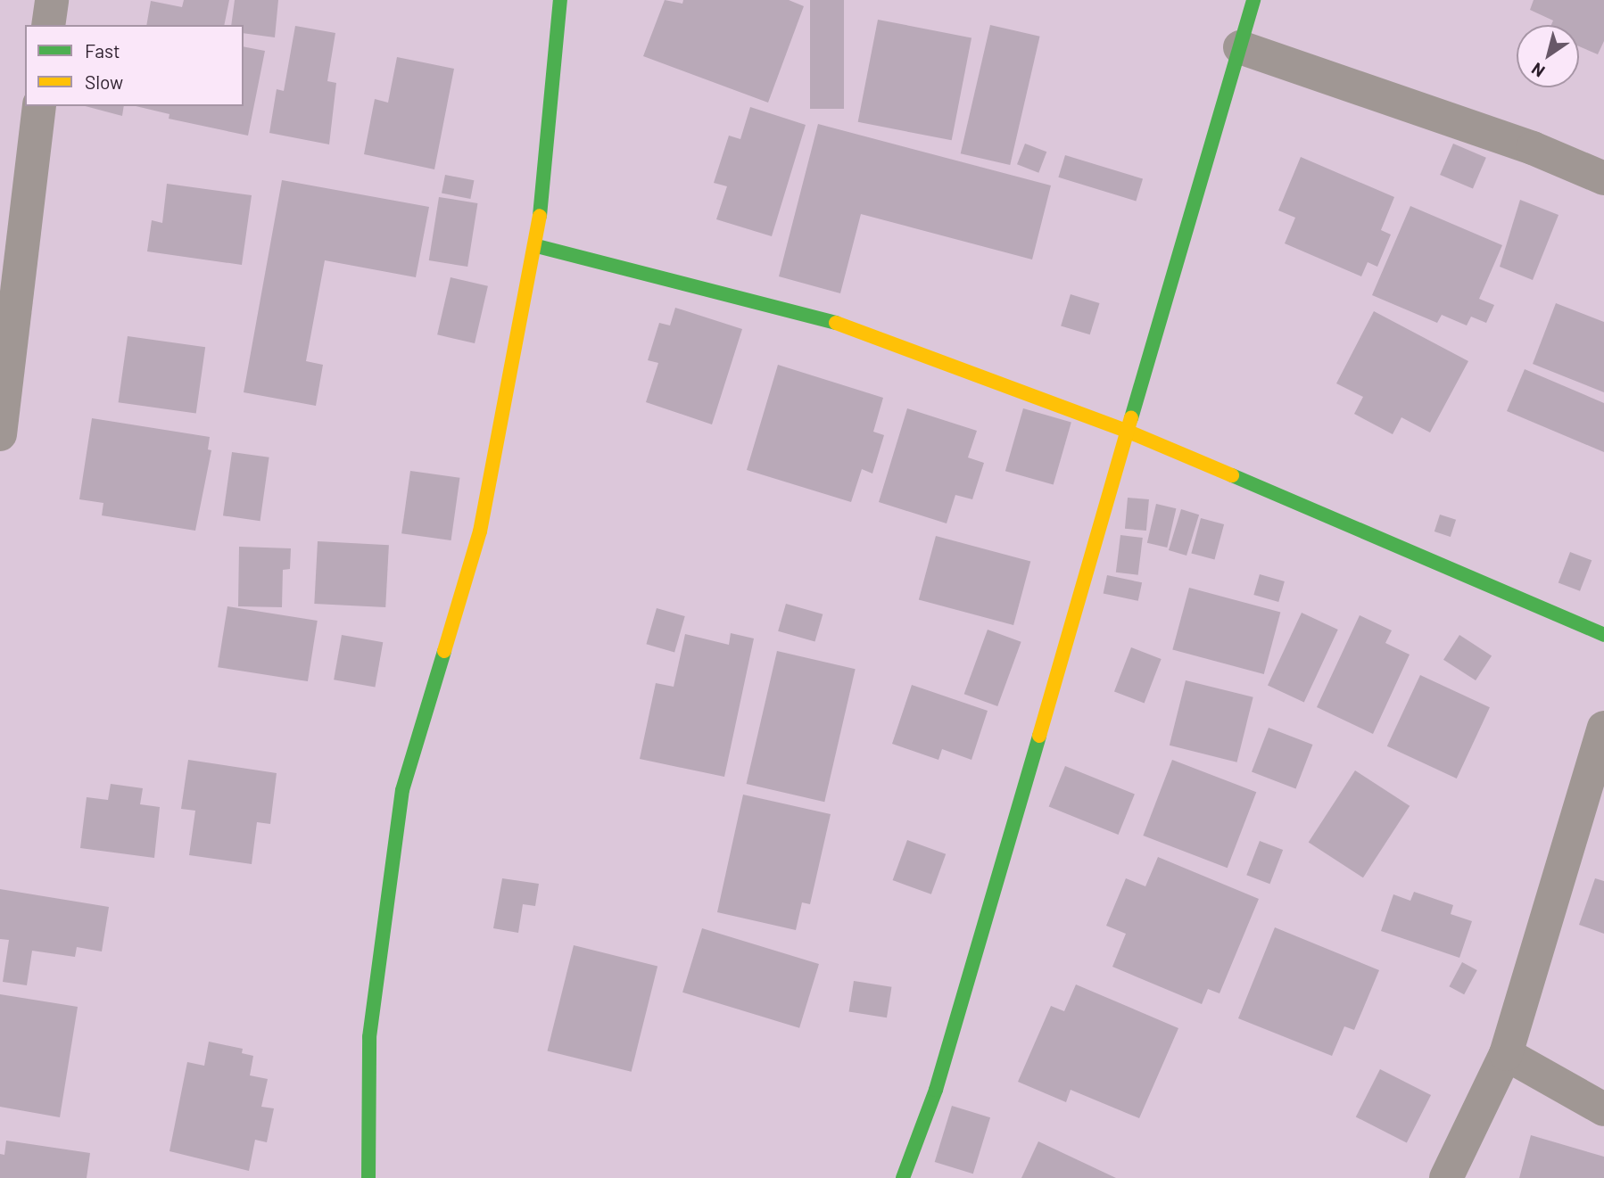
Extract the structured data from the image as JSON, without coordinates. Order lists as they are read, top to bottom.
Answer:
{
  "legend": ["Fast", "Slow"],
  "north": "bottom left"
}
